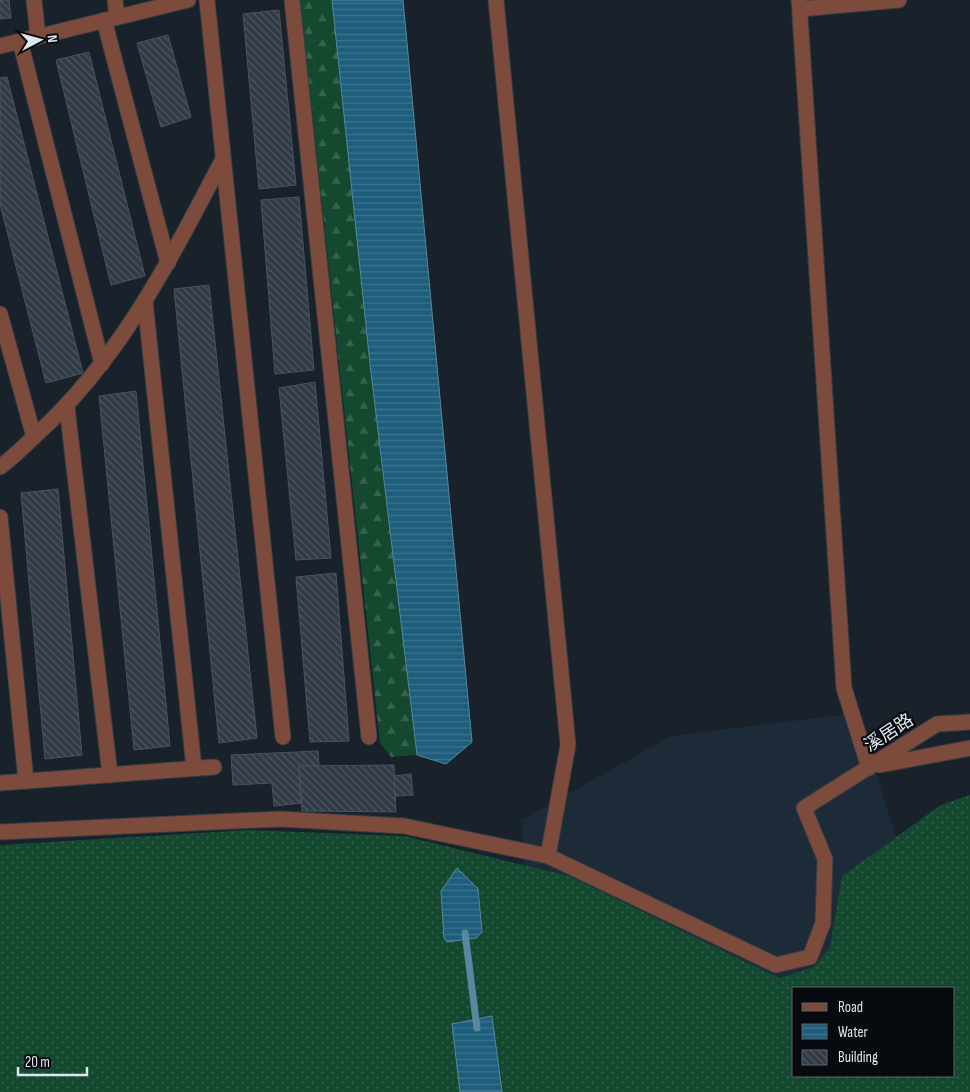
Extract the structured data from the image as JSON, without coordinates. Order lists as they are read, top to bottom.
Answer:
{
  "streets": {
    "street": ["溪居路"]
  },
  "legend": ["Road", "Water", "Building"],
  "scale_bar": "20 m",
  "north": "right"
}
